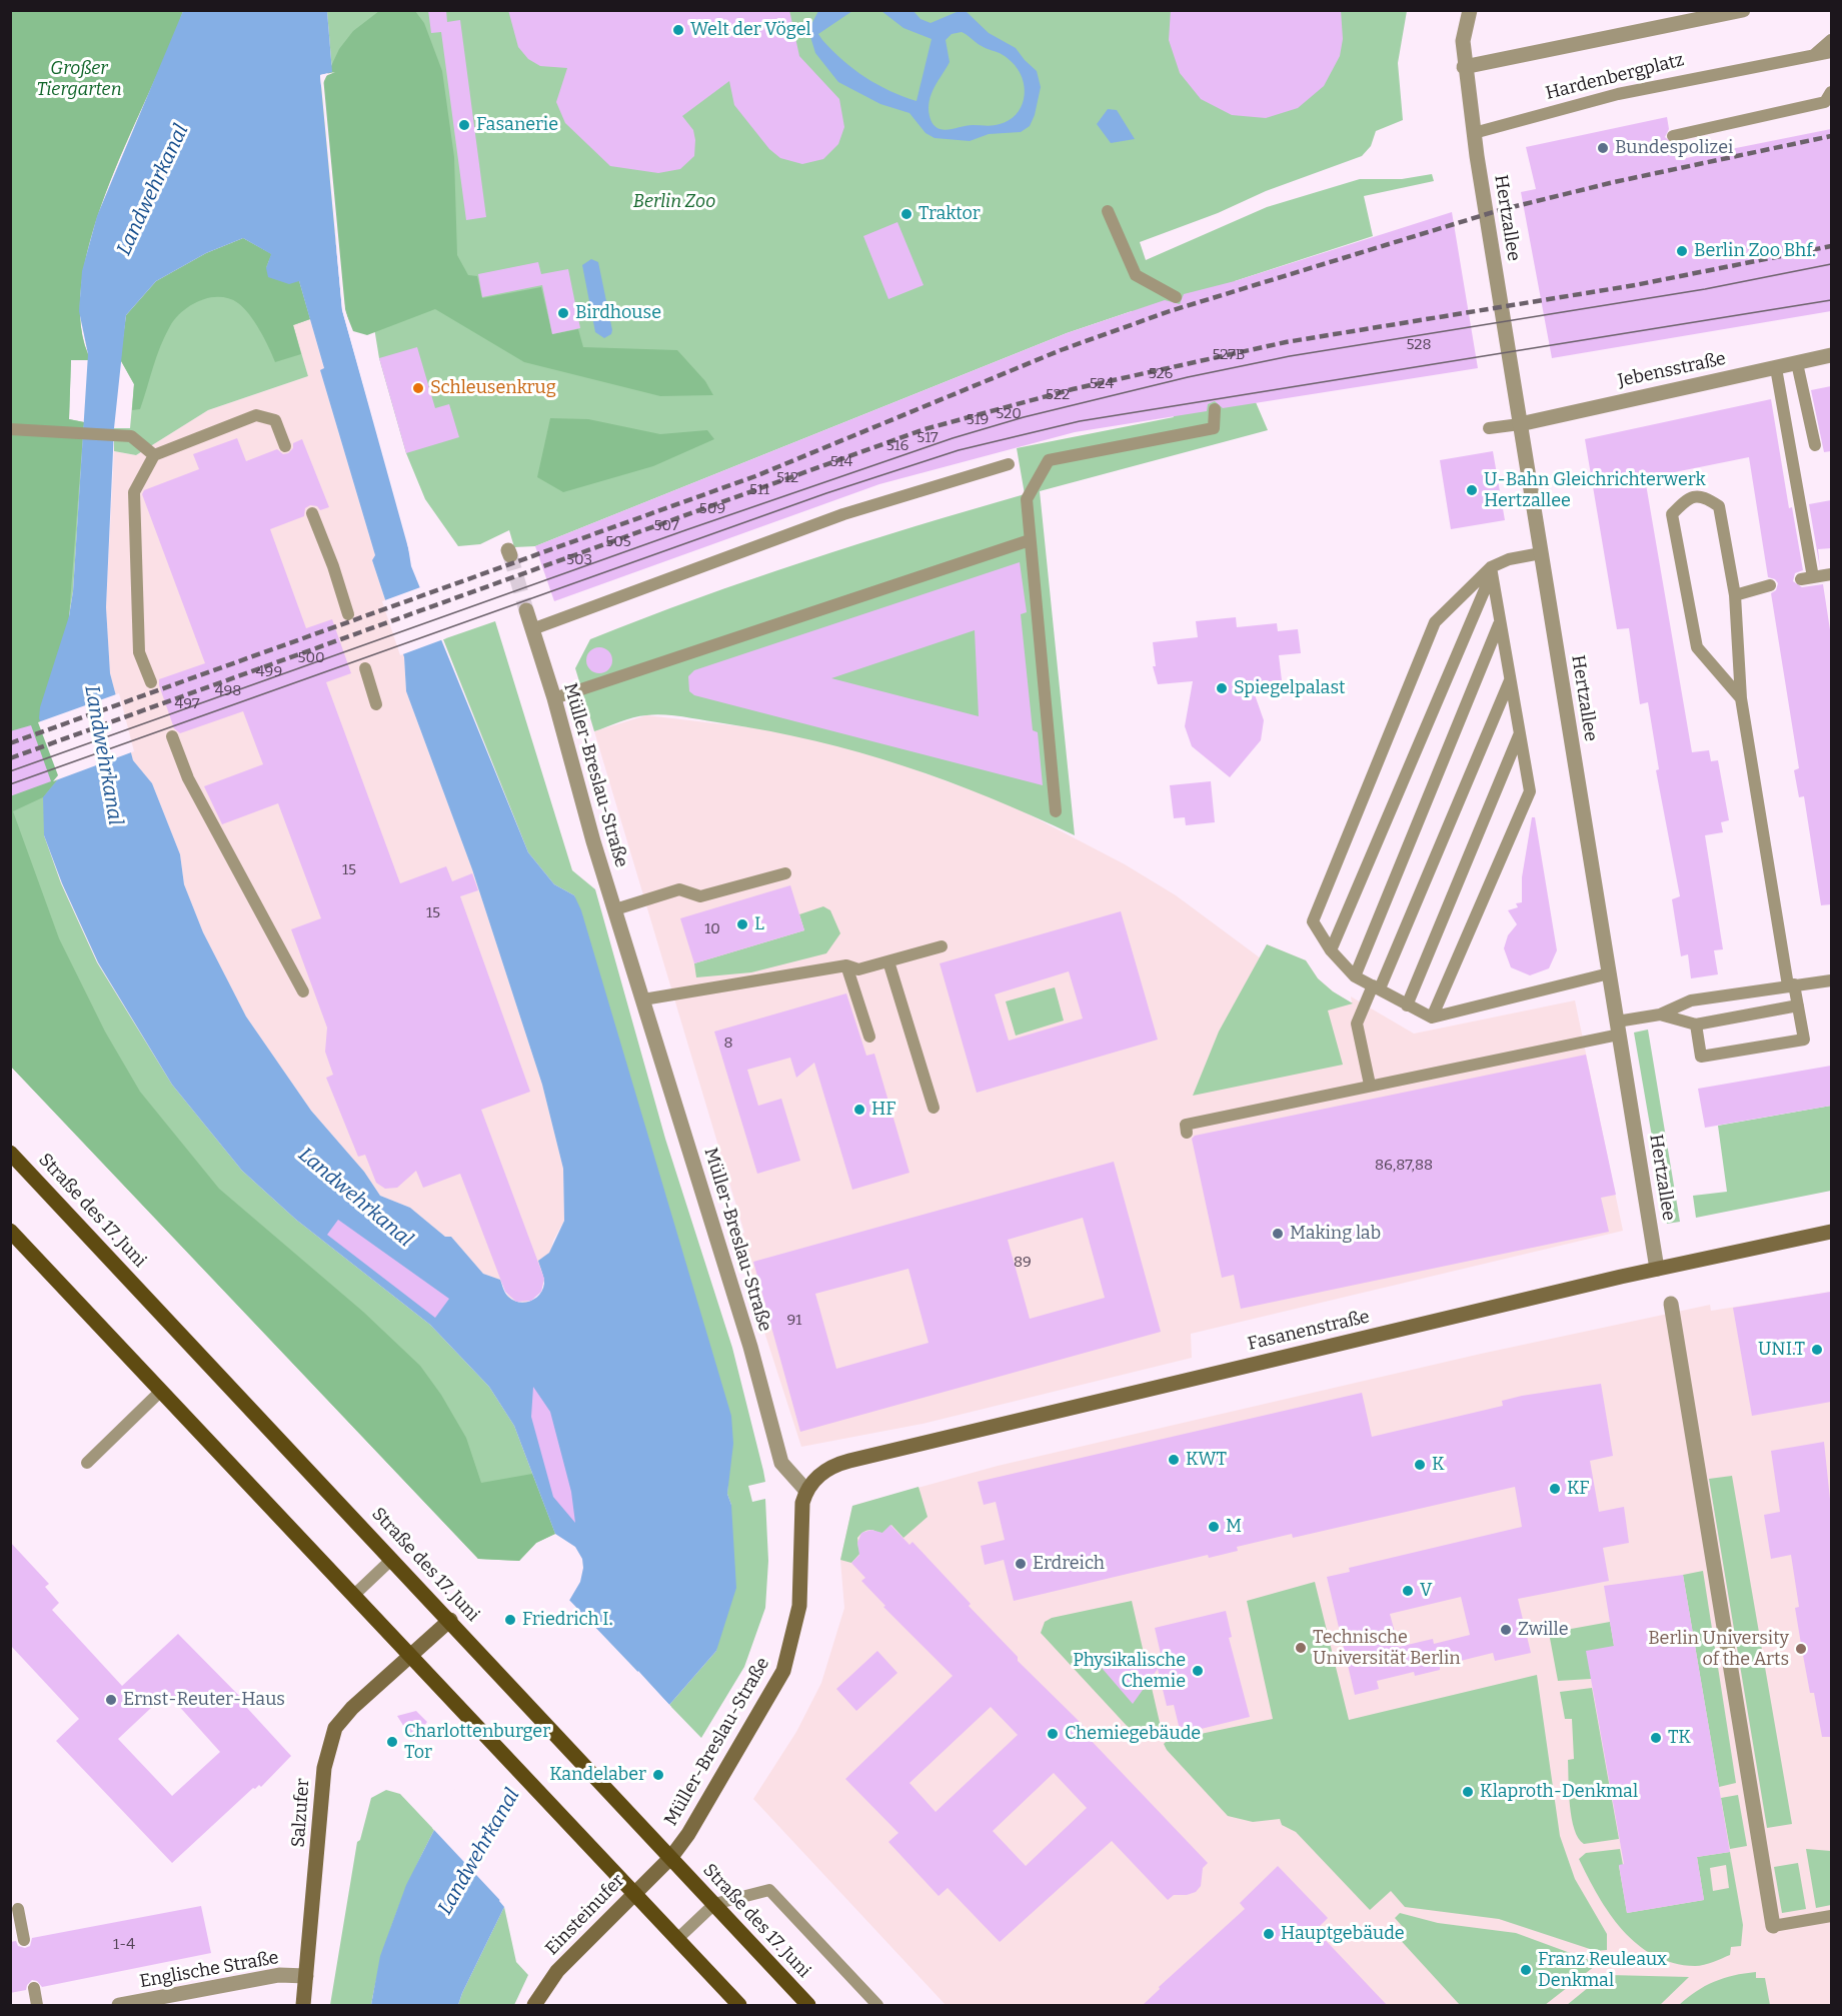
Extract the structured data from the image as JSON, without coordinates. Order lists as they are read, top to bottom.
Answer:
{
  "streets": {
    "main road": ["Straße des 17. Juni"],
    "street": [
      "Hardenbergplatz",
      "Hertzallee",
      "Jebensstraße",
      "Müller-Breslau-Straße",
      "Fasanenstraße",
      "Salzufer",
      "Einsteinufer",
      "Englische Straße"
    ]
  },
  "crossings": [
    ["Hardenbergplatz", "Hertzallee"],
    ["Hertzallee", "Jebensstraße"],
    ["Hertzallee", "Fasanenstraße"],
    ["Müller-Breslau-Straße", "Straße des 17. Juni"],
    ["Müller-Breslau-Straße", "Fasanenstraße"],
    ["Müller-Breslau-Straße", "Einsteinufer"],
    ["Straße des 17. Juni", "Salzufer"],
    ["Straße des 17. Juni", "Einsteinufer"],
    ["Salzufer", "Englische Straße"]
  ],
  "water": ["Landwehrkanal"],
  "parks": ["Großer Tiergarten", "Berlin Zoo"],
  "places": [
    "Welt der Vögel",
    "Fasanerie",
    "Bundespolizei",
    "Traktor",
    "Berlin Zoo Bhf.",
    "Birdhouse",
    "Schleusenkrug",
    "U-Bahn Gleichrichterwerk Hertzallee",
    "Spiegelpalast",
    "L",
    "HF",
    "Making lab",
    "UNI.T",
    "KWT",
    "K",
    "KF",
    "M",
    "Erdreich",
    "V",
    "Friedrich I.",
    "Zwille",
    "Technische Universität Berlin",
    "Berlin University of the Arts",
    "Physikalische Chemie",
    "Ernst-Reuter-Haus",
    "Chemiegebäude",
    "TK",
    "Charlottenburger Tor",
    "Kandelaber",
    "Klaproth-Denkmal",
    "Hauptgebäude",
    "Franz Reuleaux Denkmal"
  ],
  "house_numbers": [
    "528",
    "527B",
    "526",
    "524",
    "522",
    "520",
    "519",
    "517",
    "516",
    "514",
    "512",
    "511",
    "509",
    "507",
    "505",
    "503",
    "500",
    "499",
    "498",
    "497",
    "15",
    "15",
    "10",
    "8",
    "86,87,88",
    "89",
    "91",
    "1-4"
  ]
}
